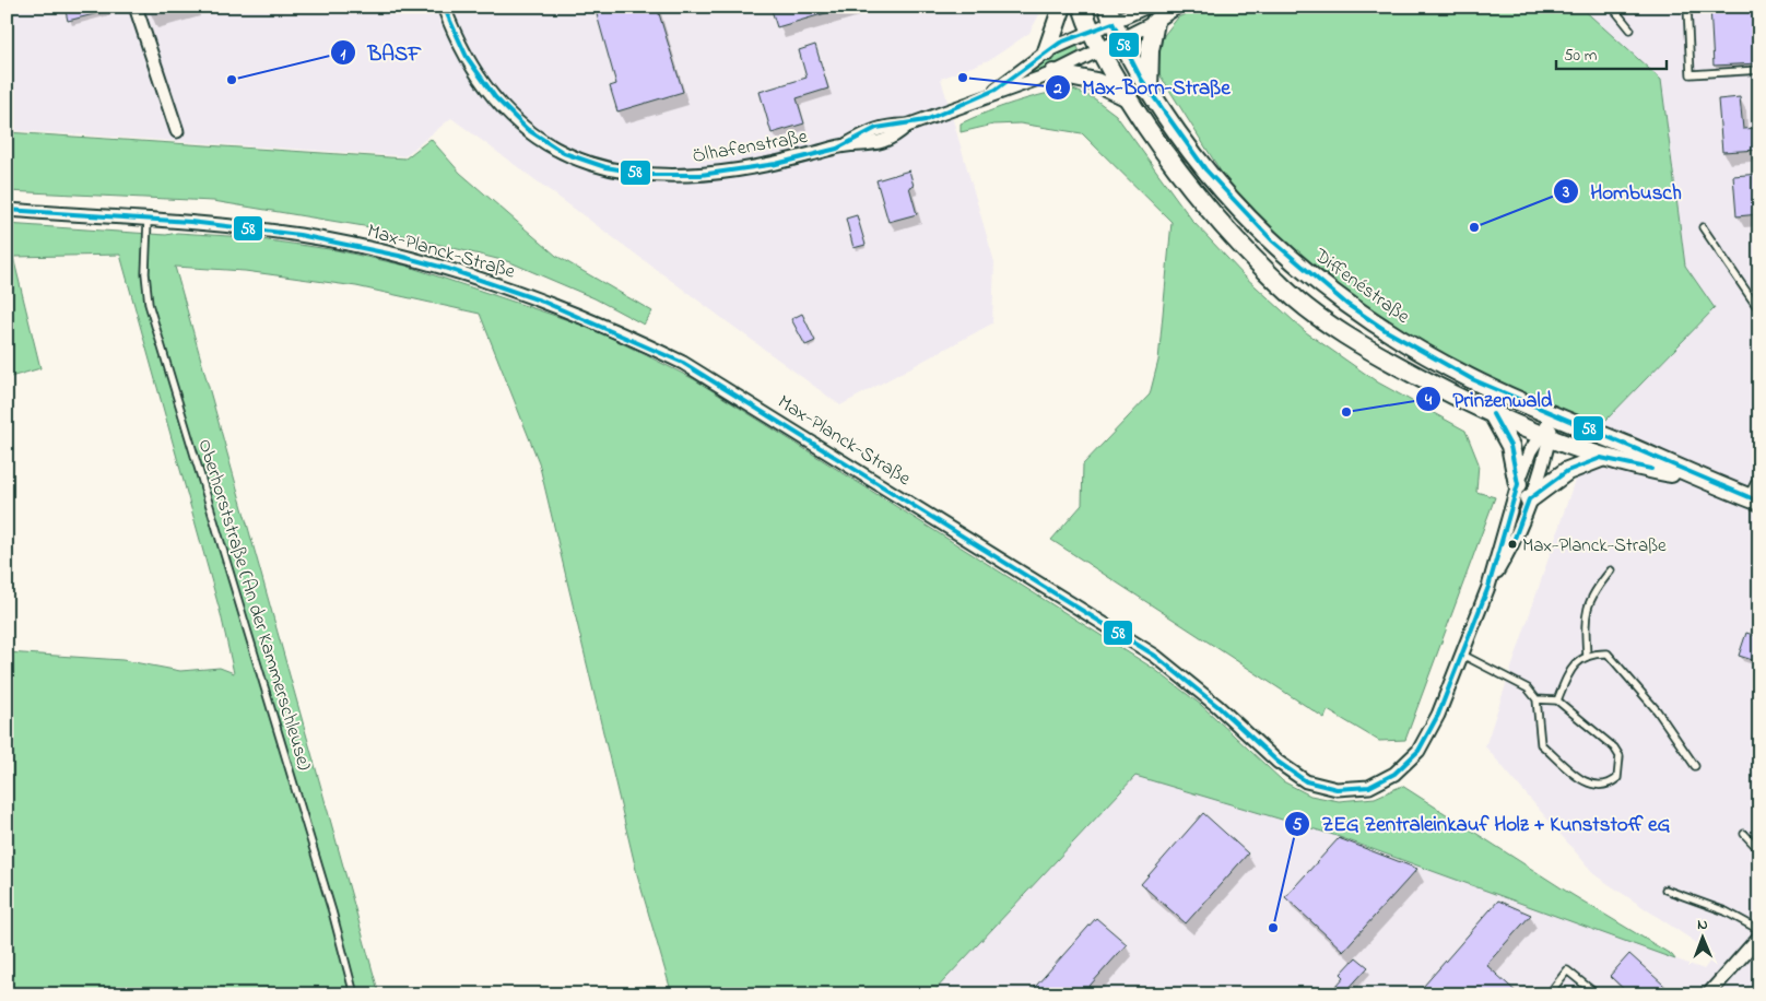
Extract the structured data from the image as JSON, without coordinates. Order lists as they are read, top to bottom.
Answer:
{
  "streets": {
    "main road": ["Diffenéstraße"],
    "street": ["Ölhafenstraße", "Max-Planck-Straße"],
    "lane": ["Oberhorststraße (An der Kammerschleuse)"]
  },
  "crossings": [
    ["Ölhafenstraße", "Diffenéstraße"],
    ["Max-Planck-Straße", "Diffenéstraße"],
    ["Max-Planck-Straße", "Oberhorststraße (An der Kammerschleuse)"]
  ],
  "places": [
    "Max-Born-Straße",
    "BASF",
    "Hombusch",
    "Prinzenwald",
    "Max-Planck-Straße",
    "ZEG Zentraleinkauf Holz + Kunststoff eG"
  ],
  "lines": ["transit line 58"],
  "scale_bar": "50 m",
  "north": "top"
}
